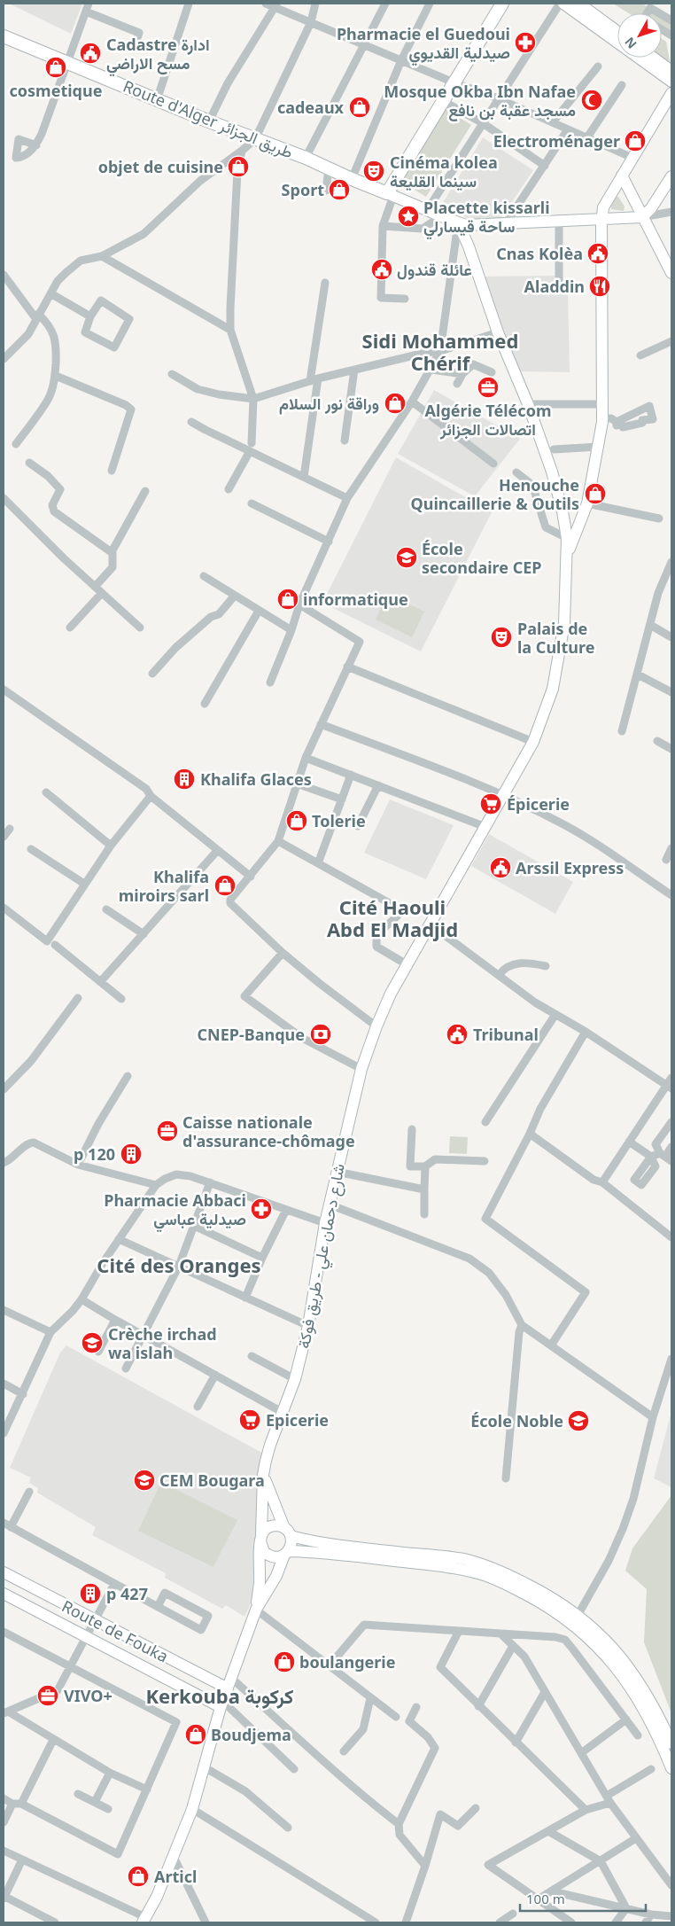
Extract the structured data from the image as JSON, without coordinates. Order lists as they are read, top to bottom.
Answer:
{
  "streets": {
    "main road": ["Route d'Alger طريق الجزائر", "شارع دحمان علي - طريق فوكة", "Route de Fouka"]
  },
  "crossings": [
    ["شارع دحمان علي - طريق فوكة", "Route de Fouka"]
  ],
  "districts": [
    "Sidi Mohammed Chérif",
    "Cité Haouli Abd El Madjid",
    "Cité des Oranges",
    "Kerkouba كركوبة"
  ],
  "places": {
    "pharmacy": ["Pharmacie el Guedoui صيدلية القديوي", "Pharmacie Abbaci صيدلية عباسي"],
    "public building": [
      "Cadastre ادارة مسح الاراضي",
      "Cnas Kolèa",
      "عائلة قندول",
      "Arssil Express",
      "Tribunal"
    ],
    "shop": [
      "cosmetique",
      "cadeaux",
      "Electroménager",
      "objet de cuisine",
      "Sport",
      "وراقة نور السلام",
      "Henouche Quincaillerie & Outils",
      "informatique",
      "Tolerie",
      "Khalifa miroirs sarl",
      "boulangerie",
      "Boudjema",
      "Articl"
    ],
    "mosque": ["Mosque Okba Ibn Nafae مسجد عقبة بن نافع"],
    "theatre": ["Cinéma kolea سينما القليعة", "Palais de la Culture"],
    "place": ["Placette kissarli ساحة قيسارلي"],
    "restaurant": ["Aladdin"],
    "office": ["Algérie Télécom اتصالات الجزائر", "Caisse nationale d'assurance-chômage", "VIVO+"],
    "school or university": [
      "École secondaire CEP",
      "Crèche irchad wa islah",
      "École Noble",
      "CEM Bougara"
    ],
    "building": ["Khalifa Glaces", "p 120", "p 427"],
    "supermarket": ["Épicerie", "Epicerie"],
    "bank": ["CNEP-Banque"]
  },
  "scale_bar": "100 m",
  "north": "bottom left"
}
